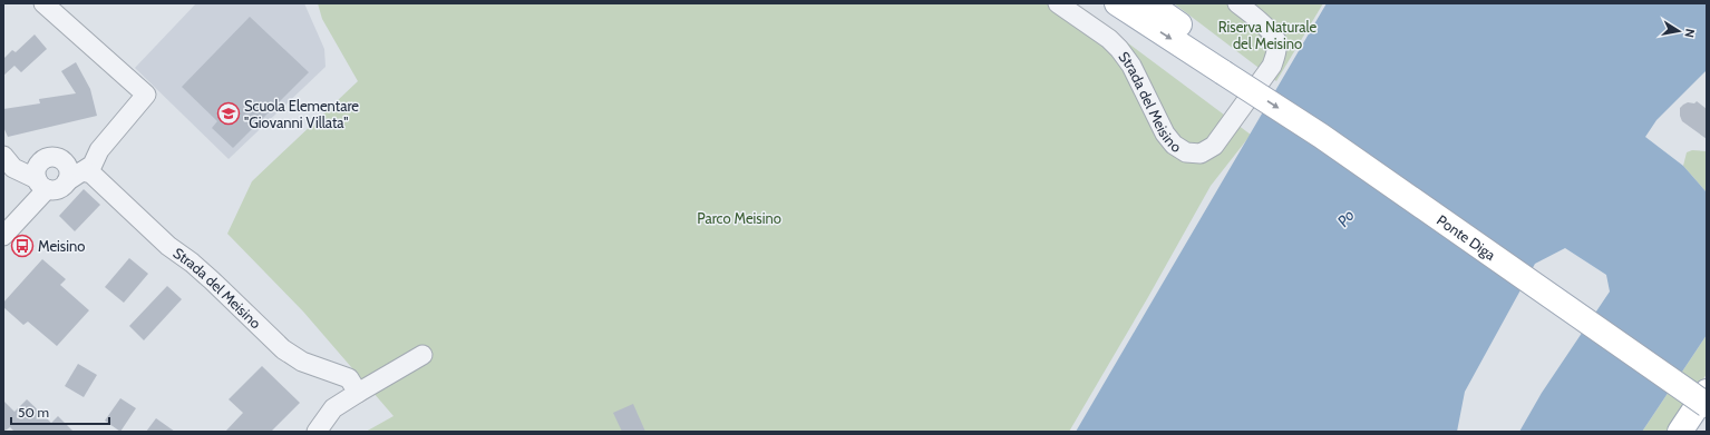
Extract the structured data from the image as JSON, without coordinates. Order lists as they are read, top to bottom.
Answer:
{
  "streets": {
    "main road": ["Ponte Diga"],
    "street": ["Strada del Meisino"]
  },
  "water": ["Po"],
  "parks": ["Riserva Naturale del Meisino", "Parco Meisino"],
  "places": {
    "school or university": ["Scuola Elementare \"Giovanni Villata\""],
    "bus stop": ["Meisino"]
  },
  "scale_bar": "50 m",
  "north": "right"
}
